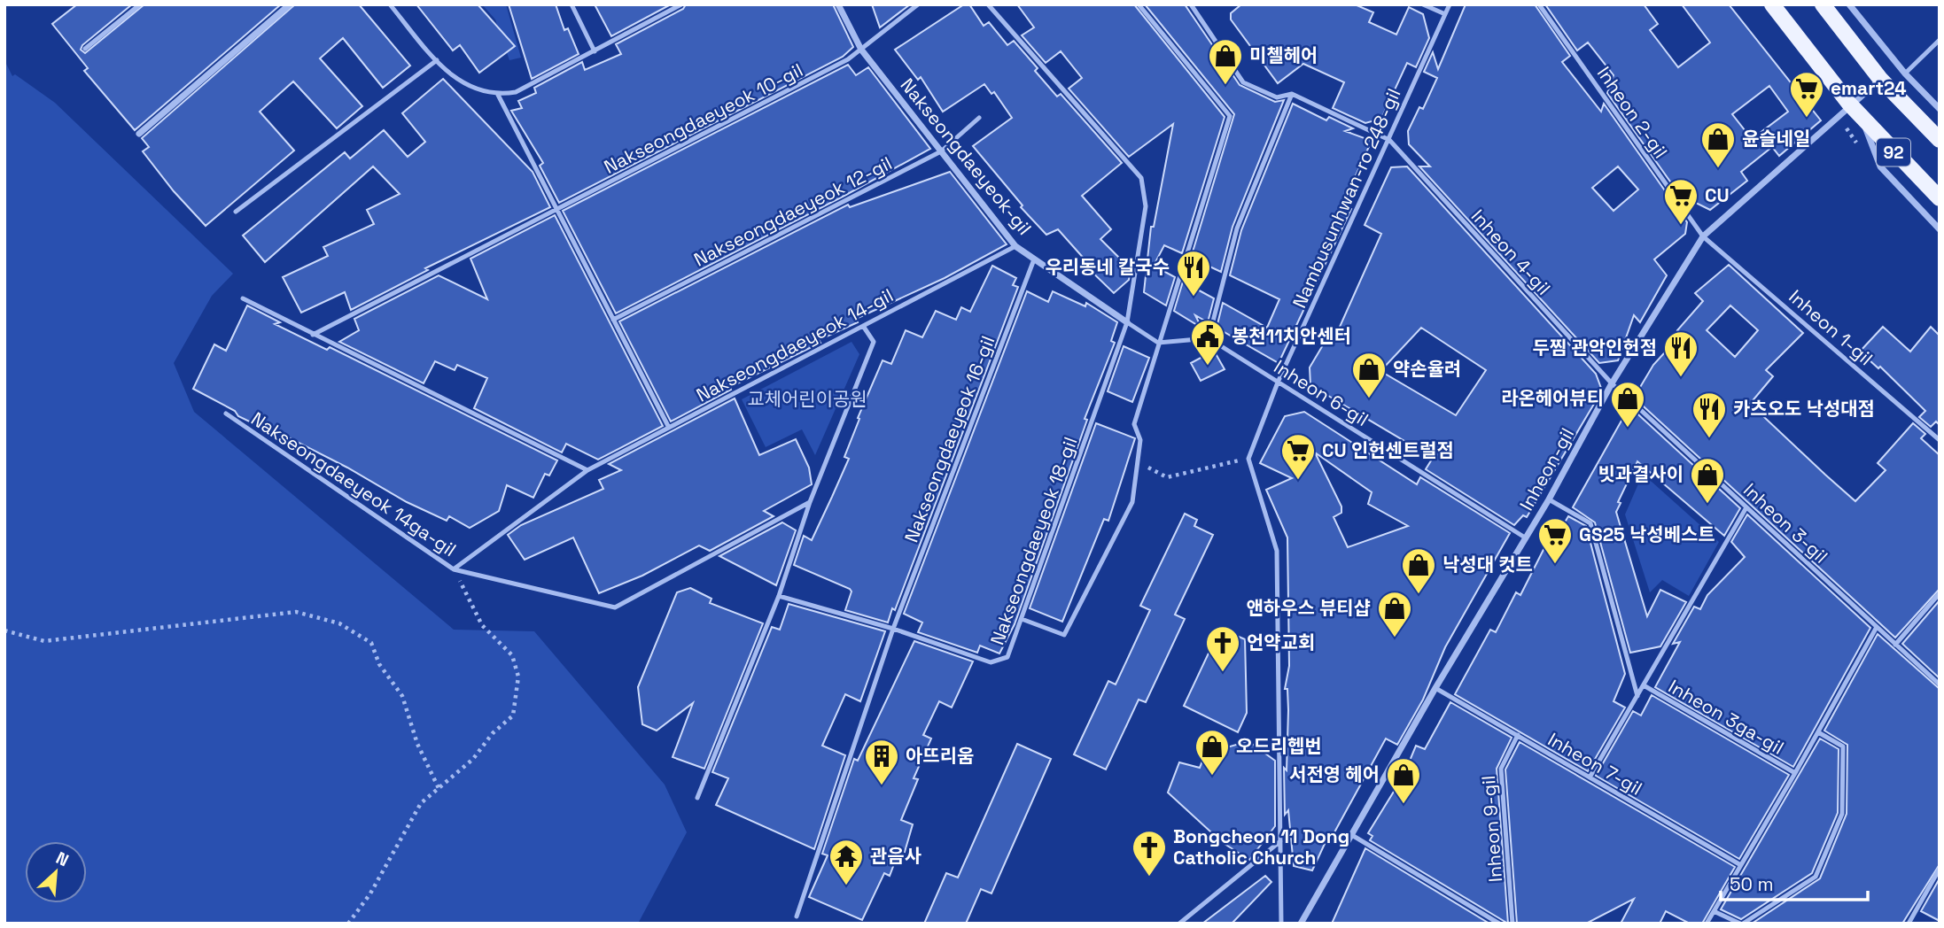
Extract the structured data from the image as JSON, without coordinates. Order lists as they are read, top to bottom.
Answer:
{
  "streets": {
    "main road": ["92"],
    "street": ["Nakseongdaeyeok-gil", "Inheon-gil"],
    "lane": [
      "Inheon 2-gil",
      "Nakseongdaeyeok 10-gil",
      "Nambusunhwan-ro 248-gil",
      "Nakseongdaeyeok 12-gil",
      "Inheon 4-gil",
      "Inheon 1-gil",
      "Nakseongdaeyeok 14-gil",
      "Inheon 6-gil",
      "Nakseongdaeyeok 16-gil",
      "Nakseongdaeyeok 14ga-gil",
      "Inheon 3-gil",
      "Nakseongdaeyeok 18-gil",
      "Inheon 3ga-gil",
      "Inheon 7-gil",
      "Inheon 9-gil"
    ]
  },
  "crossings": [
    ["Inheon 2-gil", "Inheon 1-gil"],
    ["Inheon 2-gil", "Inheon-gil"],
    ["Nakseongdaeyeok 10-gil", "Nakseongdaeyeok-gil"],
    ["92", "Inheon-gil"],
    ["Nakseongdaeyeok-gil", "Nakseongdaeyeok 12-gil"],
    ["Nakseongdaeyeok-gil", "Nakseongdaeyeok 14-gil"],
    ["Nakseongdaeyeok-gil", "Nakseongdaeyeok 16-gil"],
    ["Nakseongdaeyeok-gil", "Nakseongdaeyeok 18-gil"],
    ["Nambusunhwan-ro 248-gil", "Inheon 4-gil"],
    ["Nambusunhwan-ro 248-gil", "Inheon 6-gil"],
    ["Inheon 4-gil", "Inheon-gil"],
    ["Inheon 4-gil", "Inheon 3-gil"],
    ["Inheon 1-gil", "Inheon-gil"],
    ["Nakseongdaeyeok 14-gil", "Nakseongdaeyeok 14ga-gil"],
    ["Inheon 6-gil", "Inheon-gil"],
    ["Nakseongdaeyeok 16-gil", "Nakseongdaeyeok 18-gil"],
    ["Inheon-gil", "Inheon 3-gil"],
    ["Inheon-gil", "Inheon 3ga-gil"],
    ["Inheon-gil", "Inheon 7-gil"],
    ["Inheon-gil", "Inheon 9-gil"],
    ["Inheon 3-gil", "Inheon 3ga-gil"],
    ["Inheon 3ga-gil", "Inheon 7-gil"],
    ["Inheon 7-gil", "Inheon 9-gil"]
  ],
  "parks": ["교체어린이공원"],
  "places": {
    "shop": [
      "미첼헤어",
      "윤슬네일",
      "약손율려",
      "라온헤어뷰티",
      "빗과결사이",
      "낙성대 컷트",
      "앤하우스 뷰티샵",
      "오드리헵번",
      "서전영 헤어"
    ],
    "supermarket": [
      "emart24",
      "CU",
      "CU 인헌센트럴점",
      "GS25 낙성베스트"
    ],
    "restaurant": ["우리동네 칼국수", "두찜 관악인헌점", "카츠오도 낙성대점"],
    "public building": ["봉천11치안센터"],
    "church": ["언약교회", "Bongcheon 11 Dong Catholic Church"],
    "building": ["아뜨리움"],
    "temple": ["관음사"]
  },
  "scale_bar": "50 m",
  "north": "top right"
}
